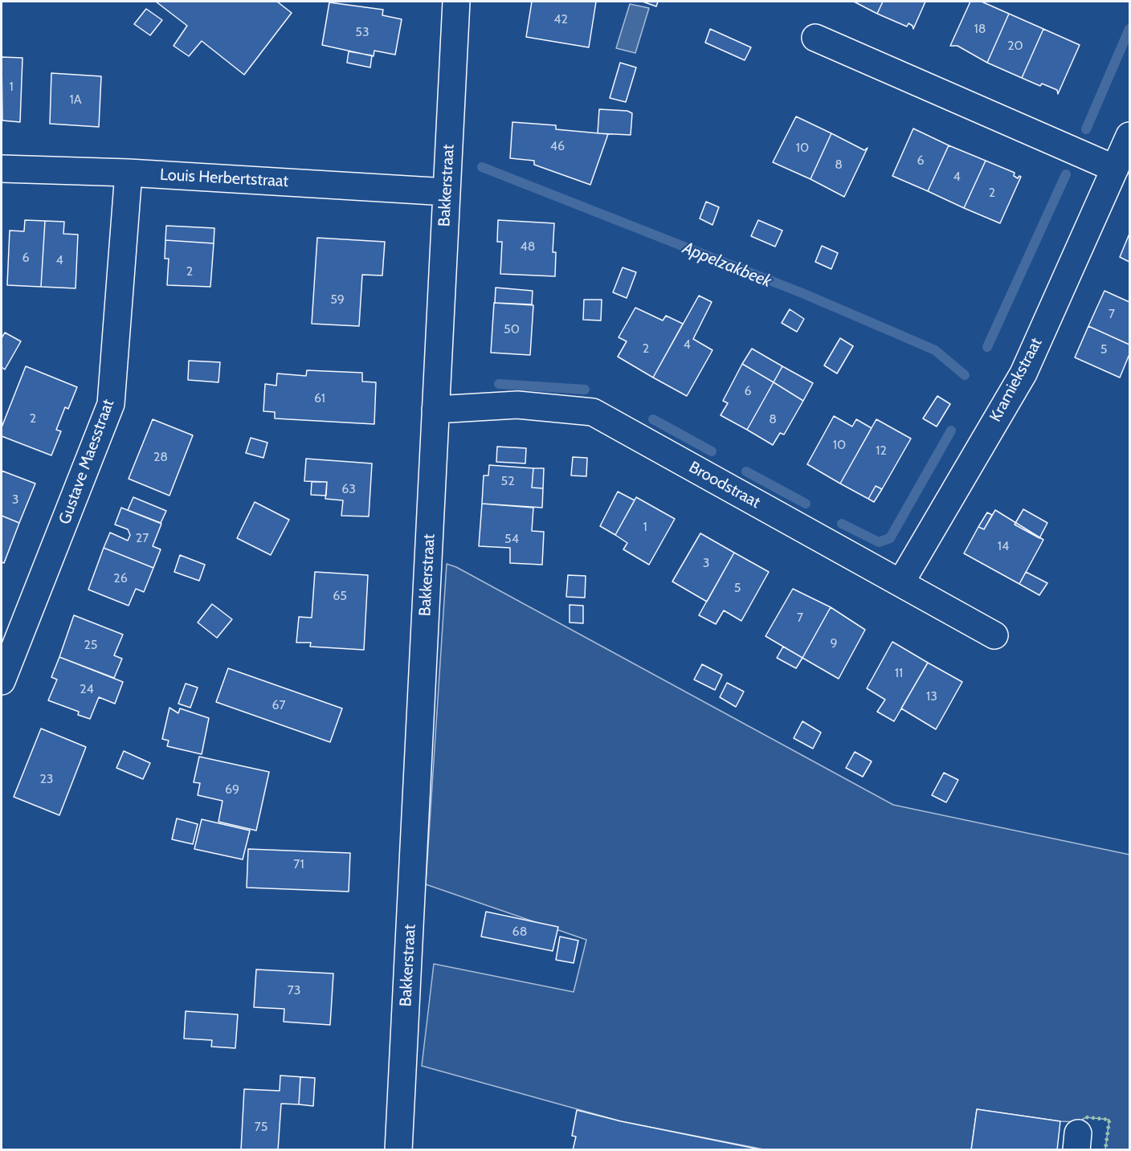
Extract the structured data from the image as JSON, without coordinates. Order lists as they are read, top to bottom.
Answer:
{
  "streets": {
    "street": [
      "Louis Herbertstraat",
      "Bakkerstraat",
      "Kramiekstraat",
      "Gustave Maesstraat",
      "Broodstraat"
    ]
  },
  "crossings": [
    ["Louis Herbertstraat", "Bakkerstraat"],
    ["Louis Herbertstraat", "Gustave Maesstraat"],
    ["Bakkerstraat", "Broodstraat"],
    ["Kramiekstraat", "Broodstraat"]
  ],
  "water": ["Appelzakbeek"],
  "house_numbers": [
    "42",
    "18",
    "53",
    "20",
    "1",
    "1A",
    "46",
    "10",
    "6",
    "8",
    "4",
    "2",
    "48",
    "6",
    "4",
    "2",
    "59",
    "7",
    "50",
    "4",
    "2",
    "5",
    "6",
    "61",
    "2",
    "8",
    "10",
    "12",
    "28",
    "52",
    "63",
    "3",
    "1",
    "27",
    "54",
    "14",
    "3",
    "26",
    "5",
    "65",
    "7",
    "9",
    "25",
    "11",
    "24",
    "13",
    "67",
    "23",
    "69",
    "71",
    "68",
    "73",
    "75"
  ]
}
